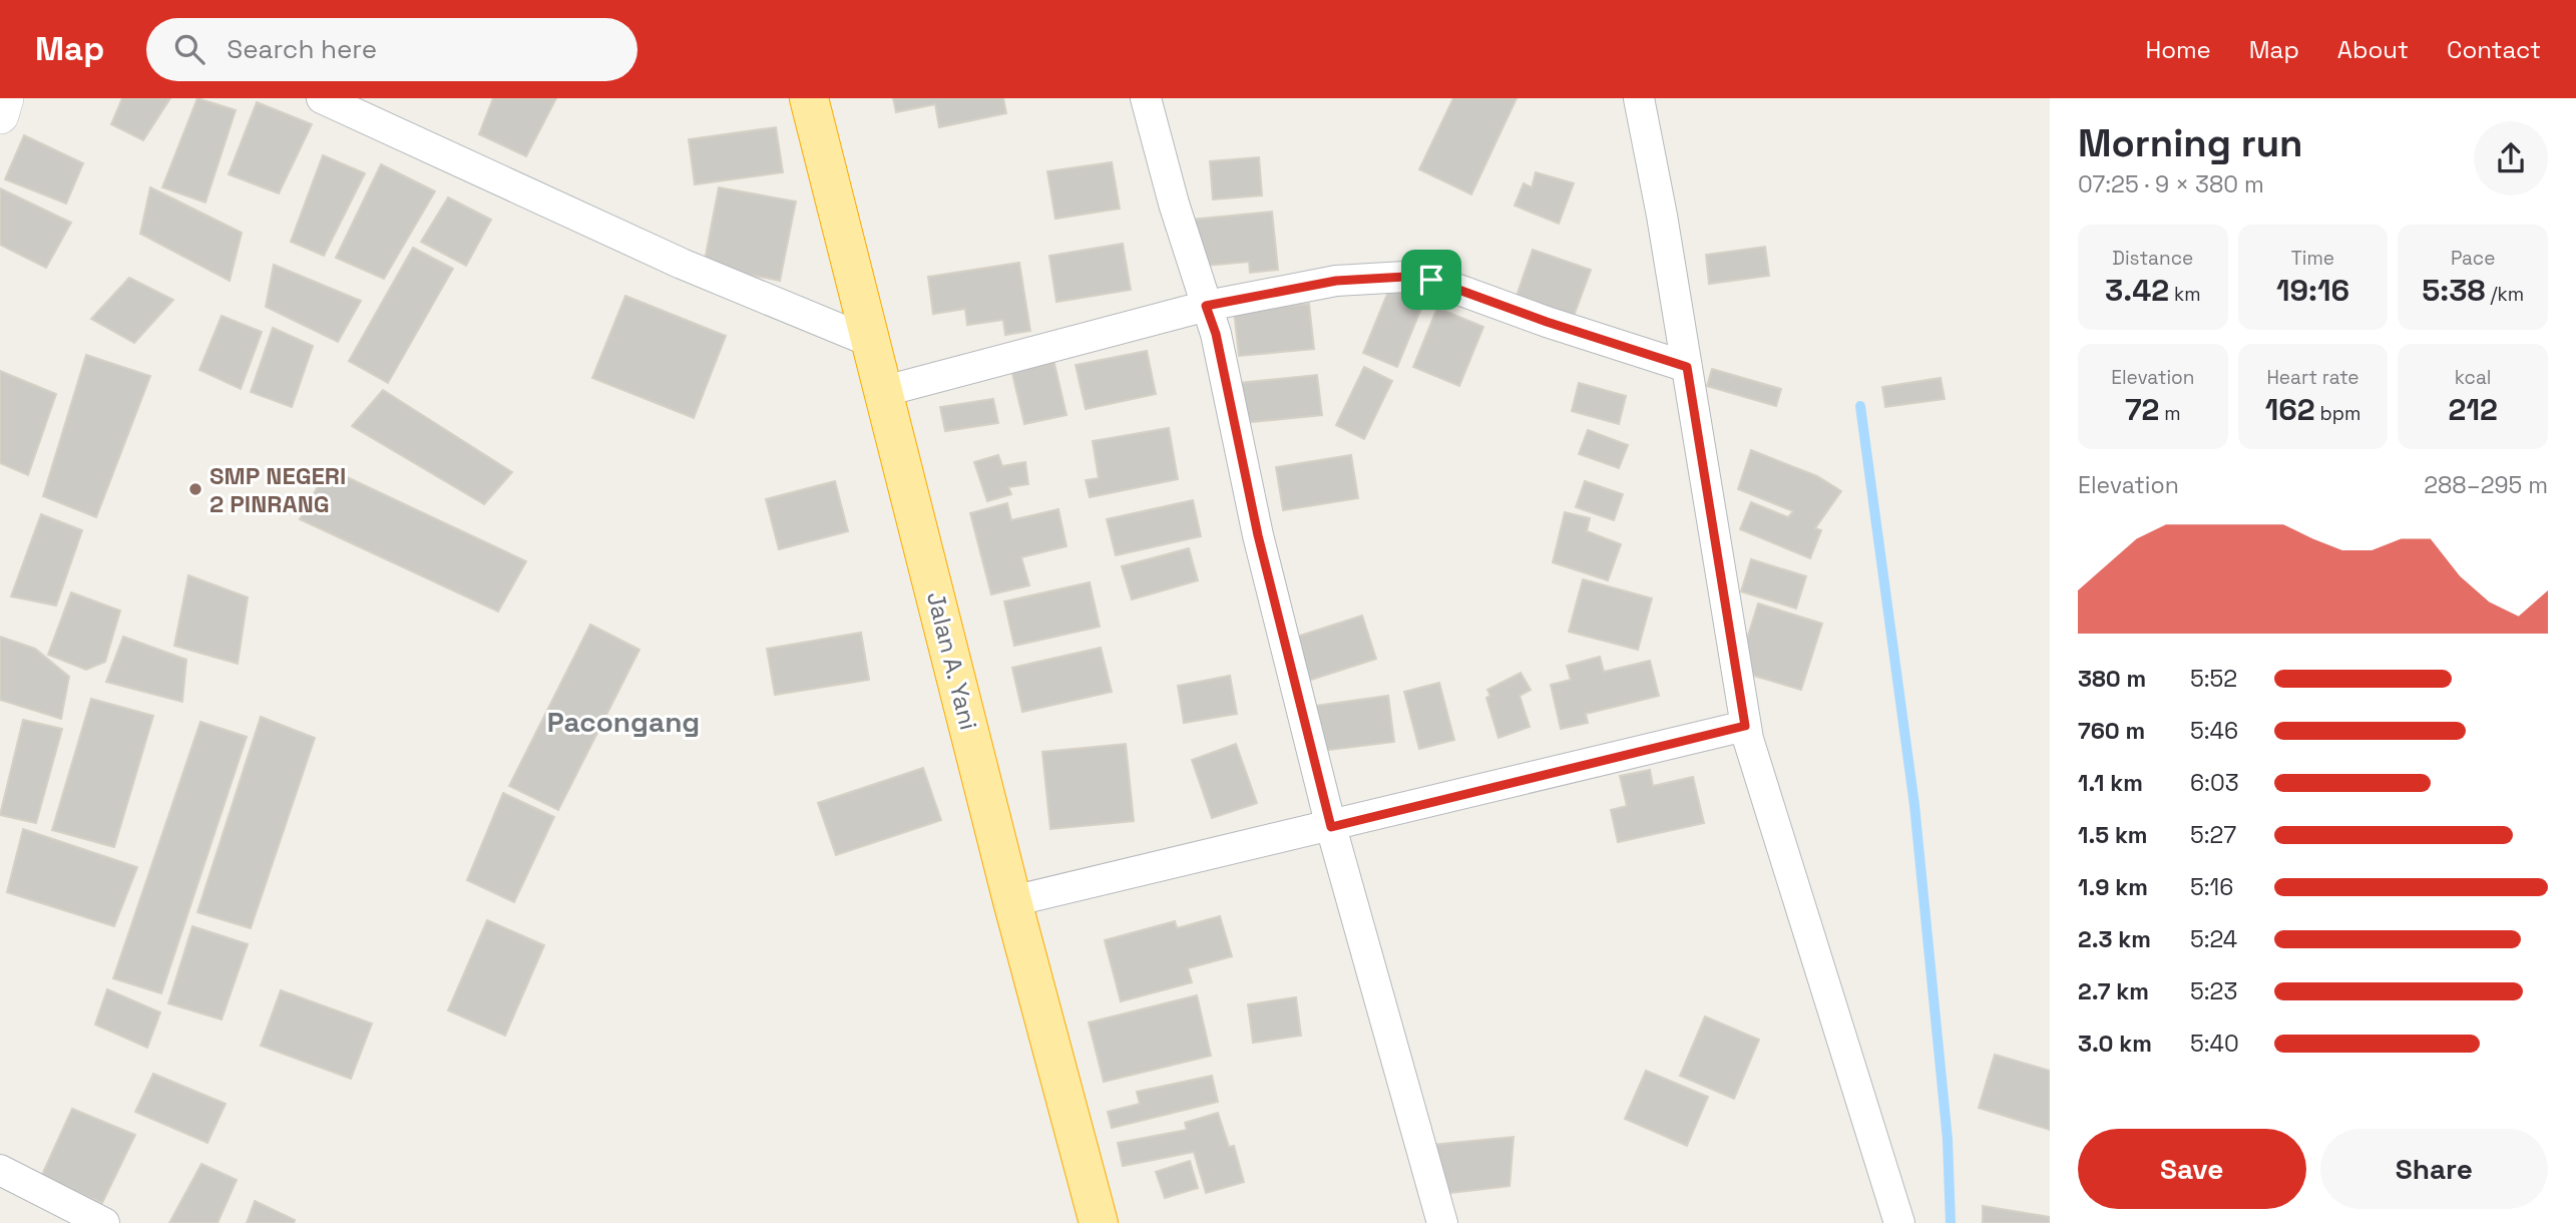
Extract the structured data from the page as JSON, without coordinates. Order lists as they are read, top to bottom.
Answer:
{
  "streets": {
    "highway": ["Jalan A. Yani"]
  },
  "districts": ["Pacongang"],
  "places": ["SMP NEGERI 2 PINRANG"],
  "page": {
    "header": "Map",
    "search": "Search here",
    "nav": [
      "Home",
      "Map",
      "About",
      "Contact"
    ],
    "heading": ["Morning run", "07:25 · 9 × 380 m"],
    "stats": [
      ["Distance", "3.42 km"],
      ["Time", "19:16"],
      ["Pace", "5:38 /km"],
      ["Elevation", "72 m"],
      ["Heart rate", "162 bpm"],
      ["kcal", "212"]
    ],
    "chart": ["Elevation", "288–295 m"],
    "list": [
      {
        "name": "380 m",
        "note": "5:52"
      },
      {
        "name": "760 m",
        "note": "5:46"
      },
      {
        "name": "1.1 km",
        "note": "6:03"
      },
      {
        "name": "1.5 km",
        "note": "5:27"
      },
      {
        "name": "1.9 km",
        "note": "5:16"
      },
      {
        "name": "2.3 km",
        "note": "5:24"
      },
      {
        "name": "2.7 km",
        "note": "5:23"
      },
      {
        "name": "3.0 km",
        "note": "5:40"
      }
    ],
    "buttons": ["Save", "Share"]
  }
}
